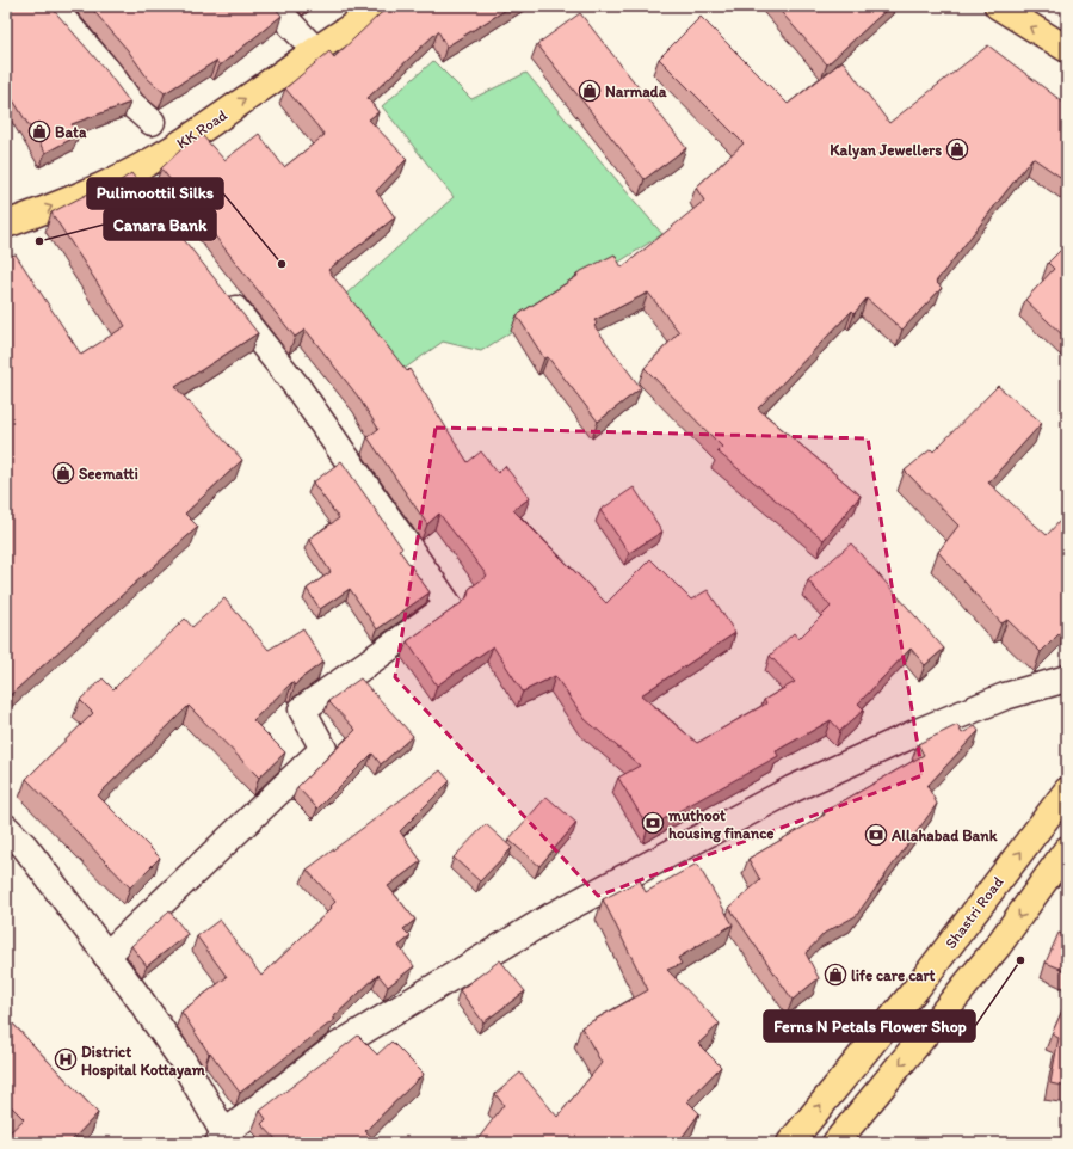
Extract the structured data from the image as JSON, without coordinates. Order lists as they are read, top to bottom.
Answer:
{
  "streets": {
    "main road": ["KK Road", "Shastri Road"]
  },
  "one_way": ["KK Road"],
  "places": {
    "shop": [
      "Narmada",
      "Bata",
      "Kalyan Jewellers",
      "Seematti",
      "life care cart"
    ],
    "other": ["Canara Bank", "Pulimoottil Silks", "Ferns N Petals Flower Shop"],
    "bank": ["muthoot housing finance", "Allahabad Bank"],
    "hospital": ["District Hospital Kottayam"]
  }
}
